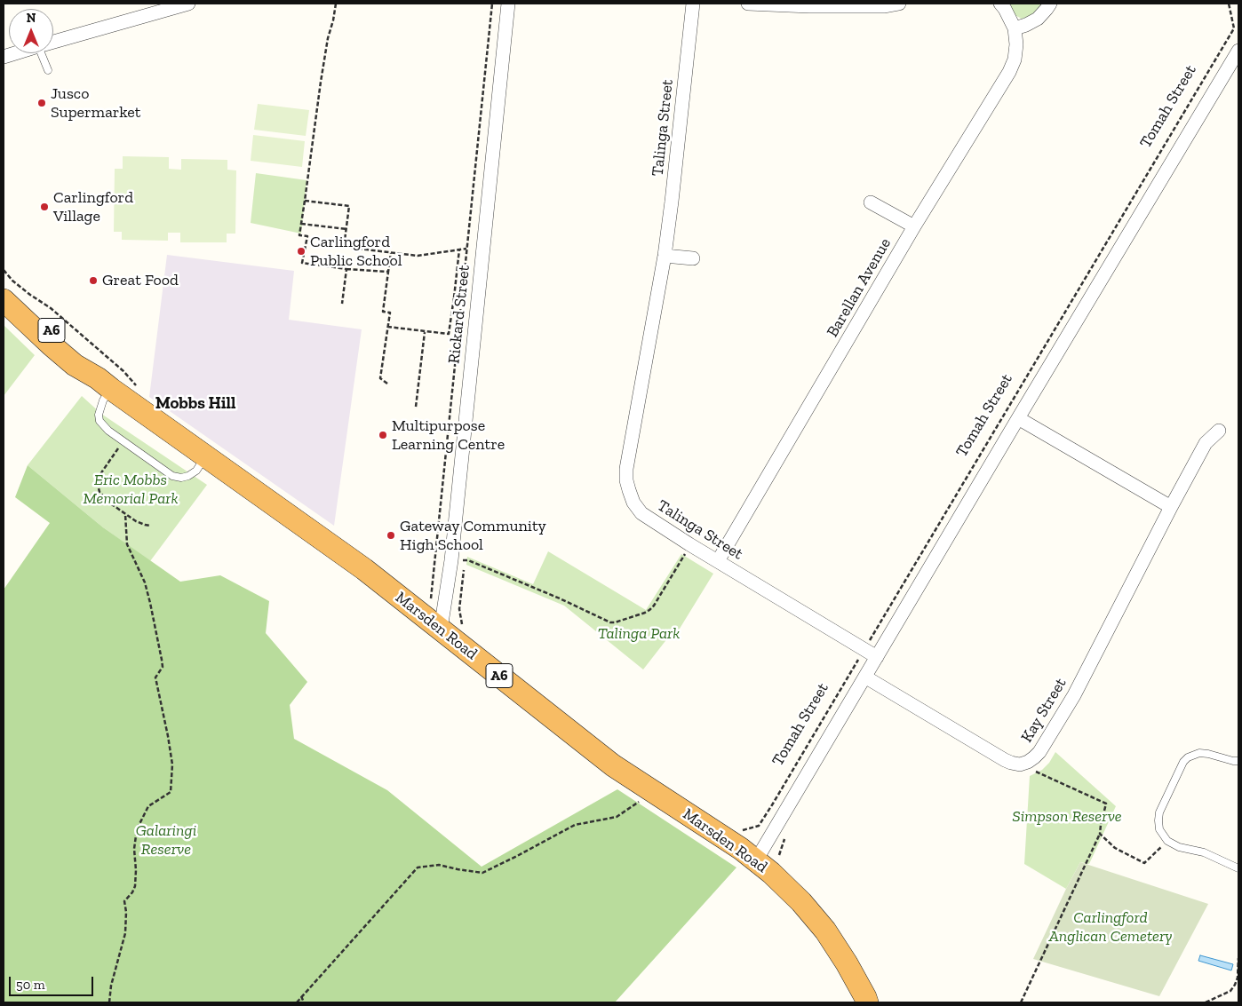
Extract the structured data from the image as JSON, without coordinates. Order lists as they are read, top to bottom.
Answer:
{
  "streets": {
    "highway": ["A6", "Marsden Road"],
    "street": [
      "Tomah Street",
      "Talinga Street",
      "Barellan Avenue",
      "Rickard Street",
      "Kay Street"
    ]
  },
  "crossings": [
    ["Tomah Street", "Talinga Street"],
    ["Tomah Street", "Marsden Road"],
    ["Tomah Street", "Kay Street"],
    ["Talinga Street", "Barellan Avenue"],
    ["Rickard Street", "Marsden Road"]
  ],
  "districts": ["Mobbs Hill"],
  "parks": [
    "Eric Mobbs Memorial Park",
    "Talinga Park",
    "Simpson Reserve",
    "Galaringi Reserve",
    "Carlingford Anglican Cemetery"
  ],
  "places": [
    "Jusco Supermarket",
    "Carlingford Village",
    "Carlingford Public School",
    "Great Food",
    "Multipurpose Learning Centre",
    "Gateway Community High School"
  ],
  "scale_bar": "50 m",
  "north": "top"
}
